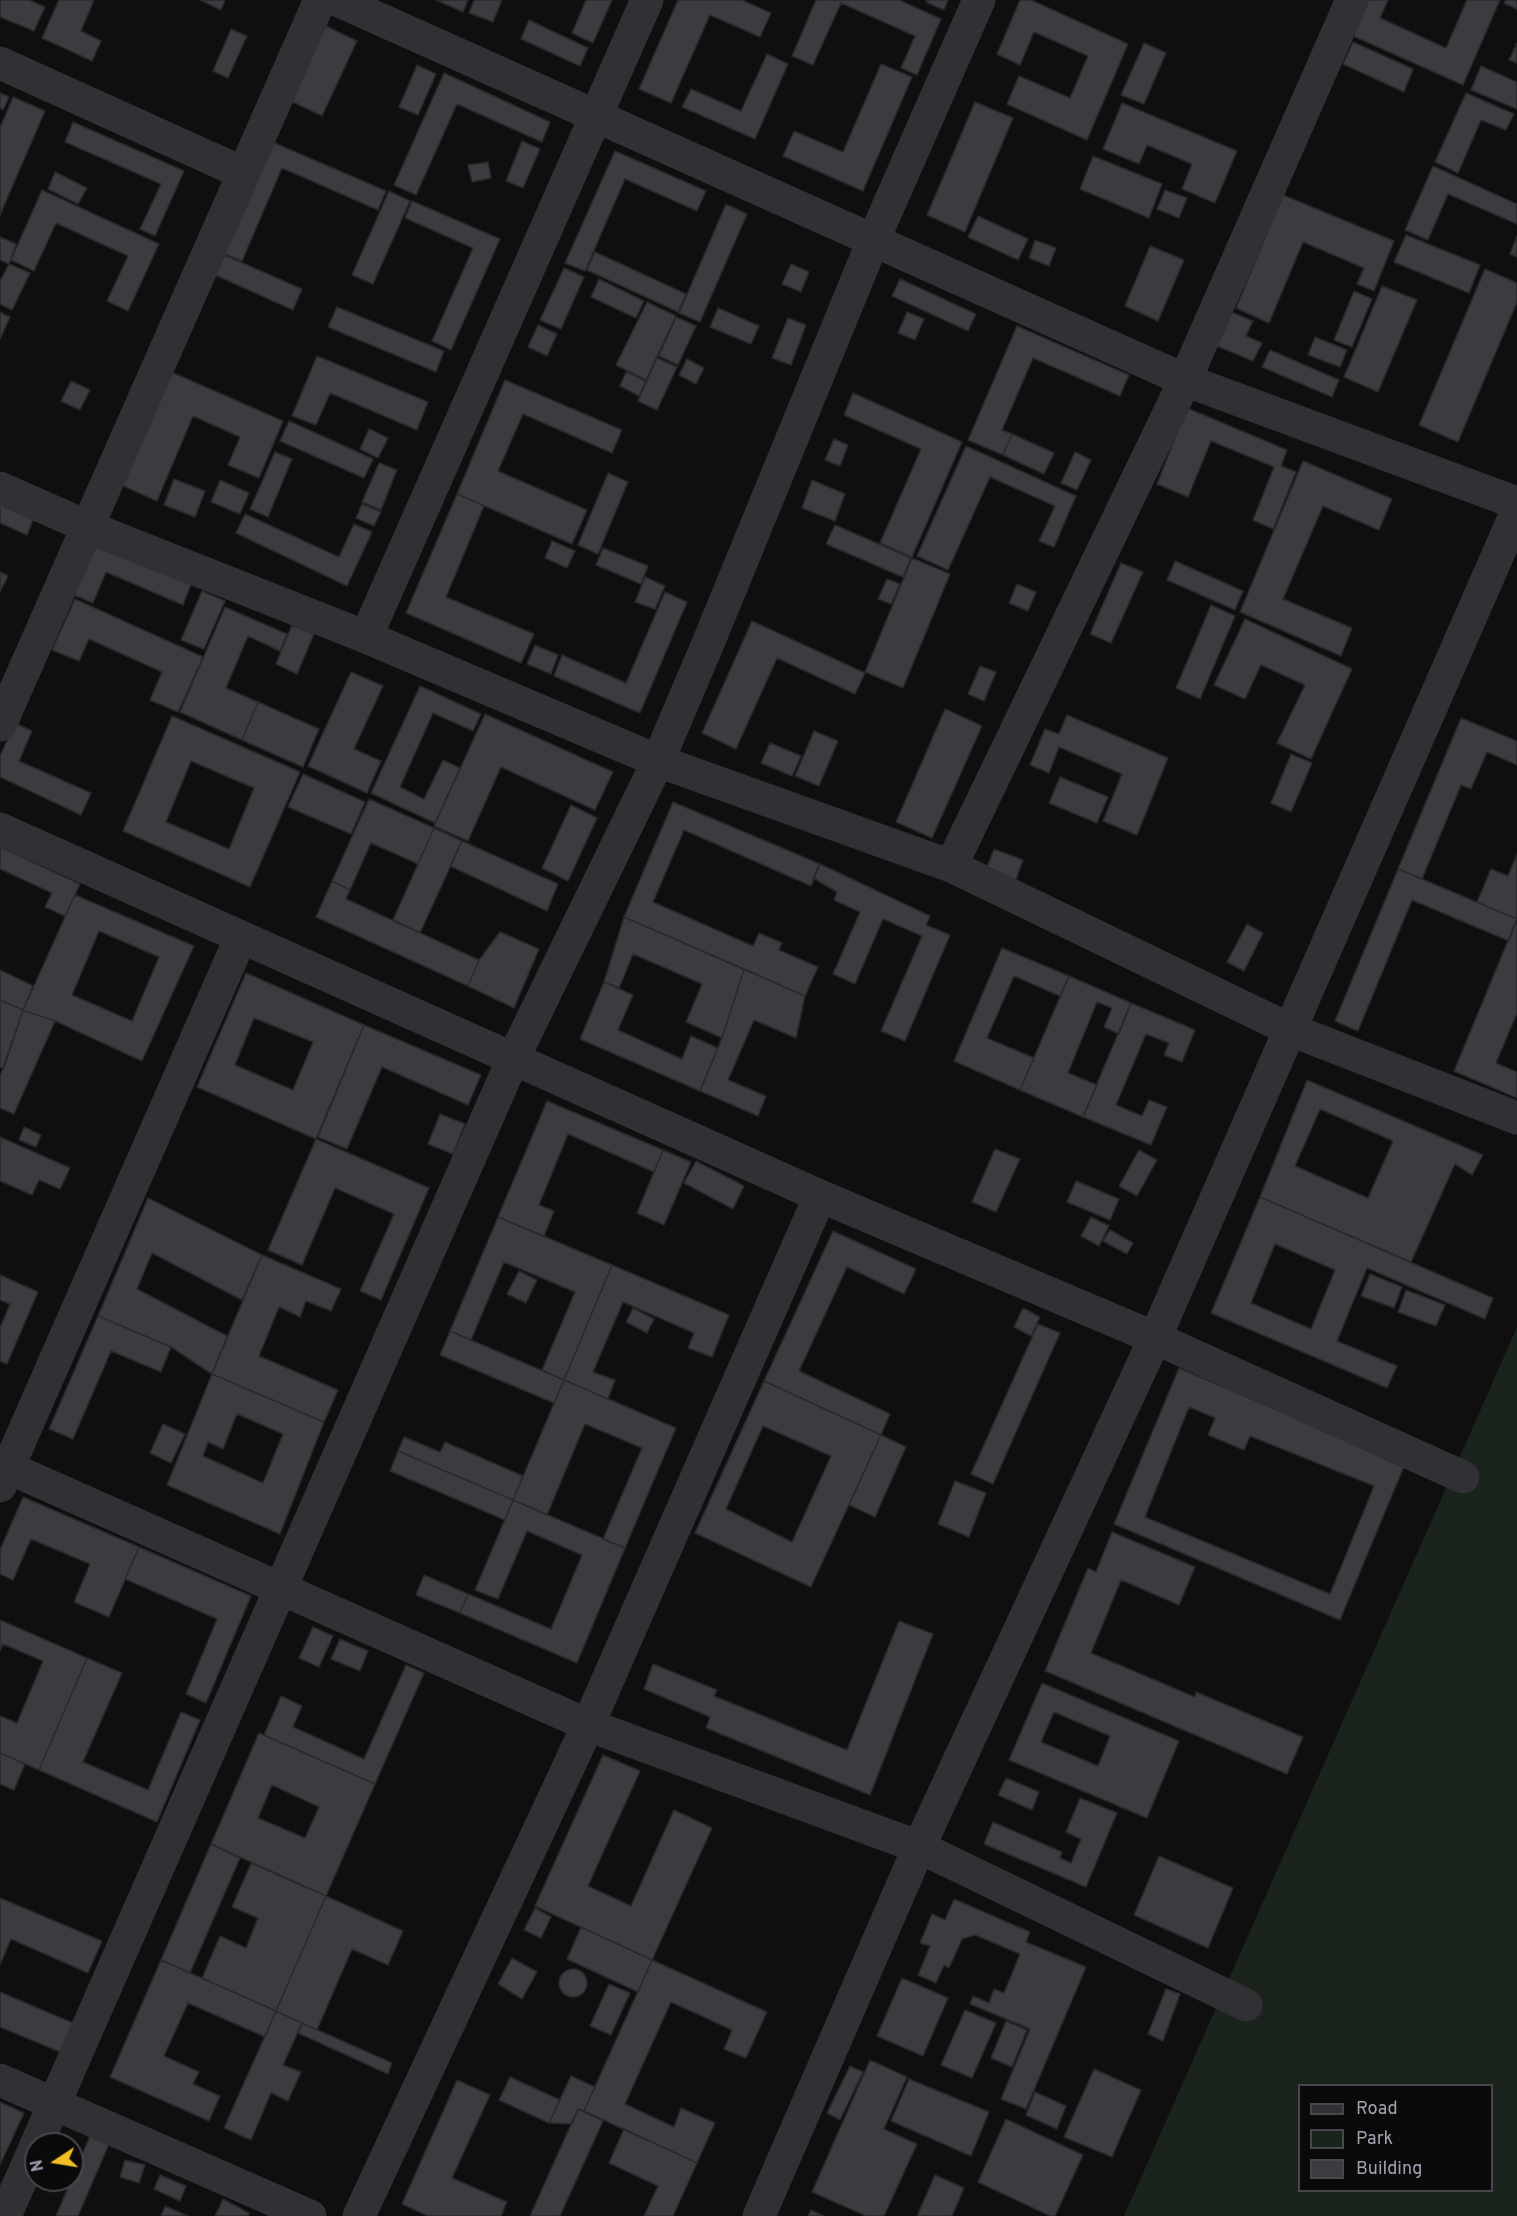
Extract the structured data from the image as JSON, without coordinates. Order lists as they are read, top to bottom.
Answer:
{
  "legend": ["Road", "Park", "Building"],
  "north": "left"
}
